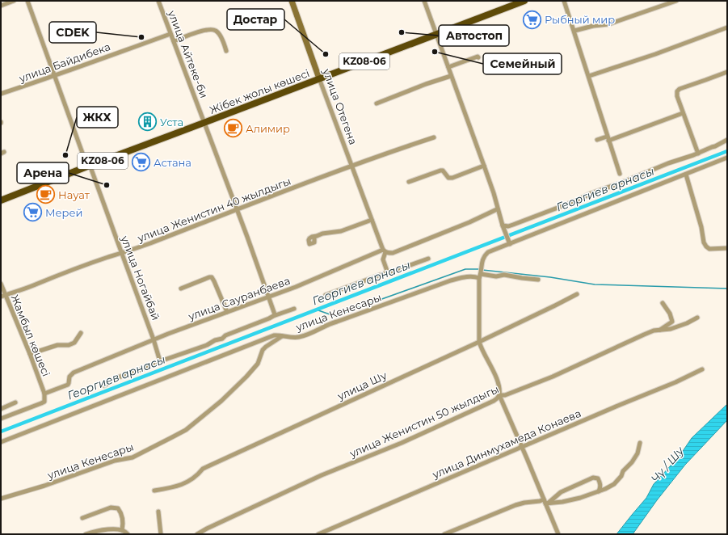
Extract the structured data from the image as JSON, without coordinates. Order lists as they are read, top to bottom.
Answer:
{
  "streets": {
    "highway": ["KZ08-06", "Жібек жолы көшесі"],
    "main road": ["улица Отегена"],
    "street": [
      "улица Айтеке-би",
      "улица Байдибека",
      "улица Женистин 40 жылдыгы",
      "улица Ногайбай",
      "улица Сауранбаева",
      "улица Кенесары",
      "Жамбыл көшесі",
      "улица Шу",
      "улица Женистин 50 жылдыгы",
      "улица Динмухамеда Конаева"
    ]
  },
  "crossings": [
    ["улица Айтеке-би", "улица Байдибека"],
    ["улица Айтеке-би", "Жібек жолы көшесі"],
    ["улица Айтеке-би", "улица Женистин 40 жылдыгы"],
    ["улица Айтеке-би", "улица Сауранбаева"],
    ["улица Байдибека", "улица Ногайбай"],
    ["Жібек жолы көшесі", "улица Отегена"],
    ["Жібек жолы көшесі", "улица Ногайбай"],
    ["улица Отегена", "улица Женистин 40 жылдыгы"],
    ["улица Отегена", "улица Сауранбаева"],
    ["улица Женистин 40 жылдыгы", "улица Ногайбай"],
    ["улица Женистин 40 жылдыгы", "Жамбыл көшесі"],
    ["улица Ногайбай", "улица Сауранбаева"],
    ["улица Сауранбаева", "Жамбыл көшесі"]
  ],
  "water": ["Георгиев арнасы", "Чү / Шу"],
  "places": {
    "supermarket": ["Рыбный мир", "Астана", "Мерей"],
    "other": [
      "Автостоп",
      "CDEK",
      "Семейный",
      "Достар",
      "ЖКХ",
      "Арена"
    ],
    "building": ["Уста"],
    "cafe": ["Алимир", "Науат"]
  }
}
